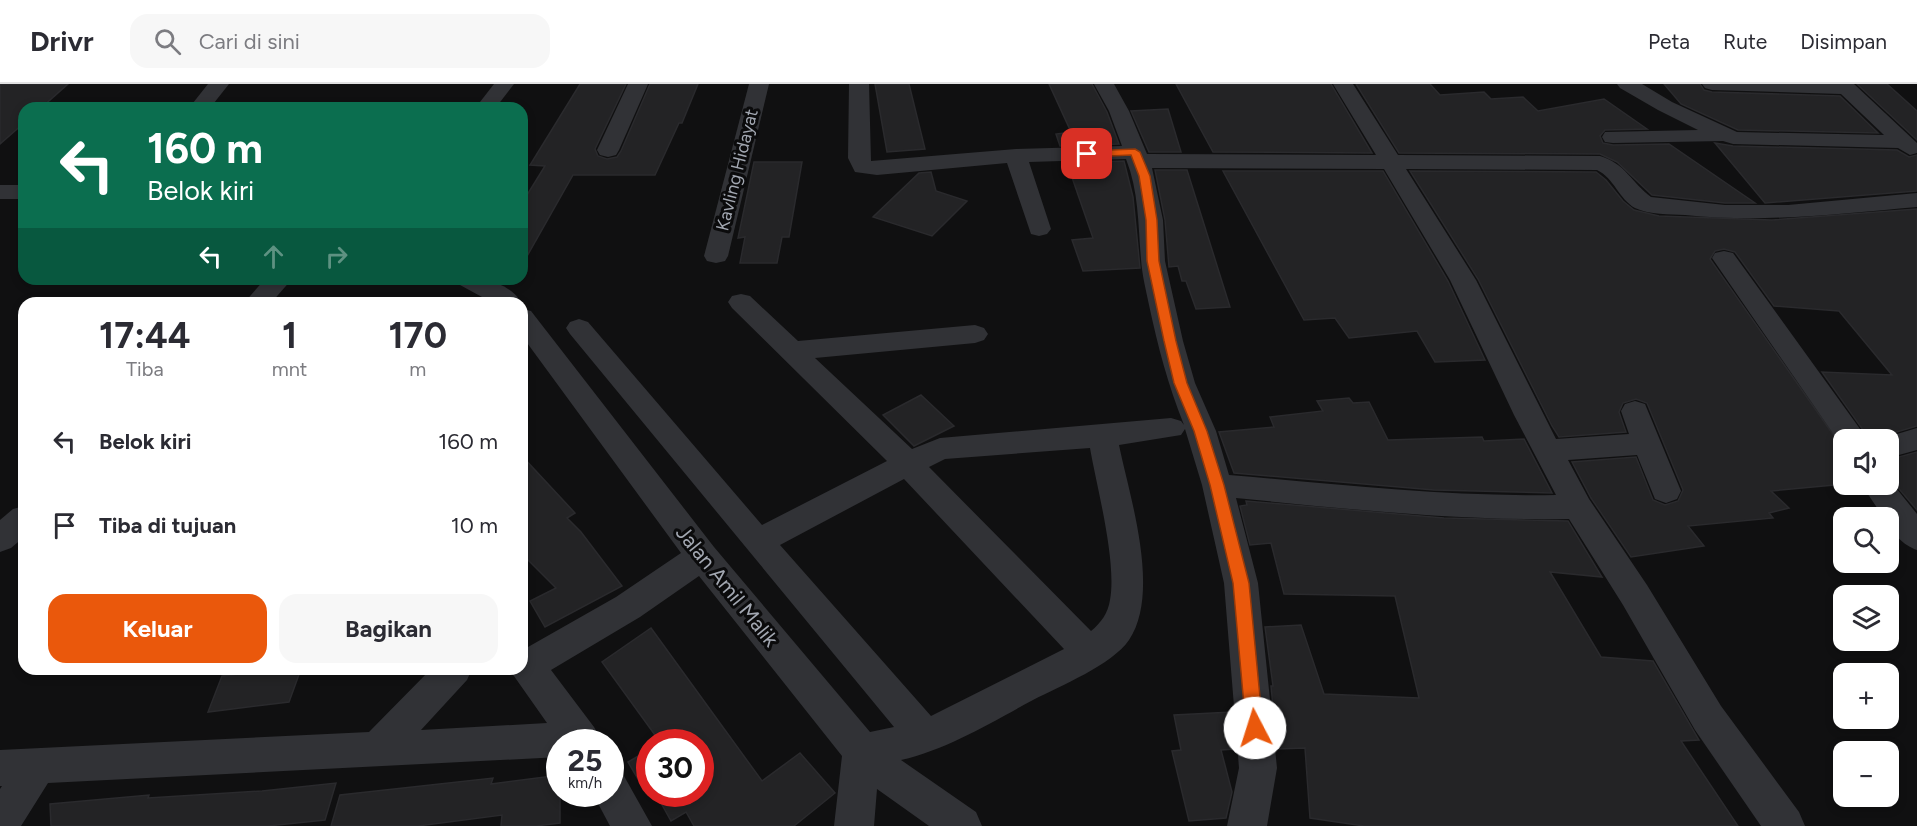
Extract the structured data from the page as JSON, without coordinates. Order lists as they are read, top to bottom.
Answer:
{
  "streets": {
    "street": ["Kavling Hidayat", "Jalan Amil Malik"]
  },
  "page": {
    "header": "Drivr",
    "search": "Cari di sini",
    "nav": ["Peta", "Rute", "Disimpan"],
    "turn": ["160 m", "Belok kiri"],
    "eta": [
      "17:44",
      "Tiba",
      "1",
      "mnt",
      "170",
      "m"
    ],
    "list": [
      {
        "name": "Belok kiri",
        "value": "160 m"
      },
      {
        "name": "Tiba di tujuan",
        "value": "10 m"
      }
    ],
    "map_buttons": ["+", "−"],
    "buttons": ["Keluar", "Bagikan"],
    "speed": "25 km/h",
    "limit": "30"
  }
}
